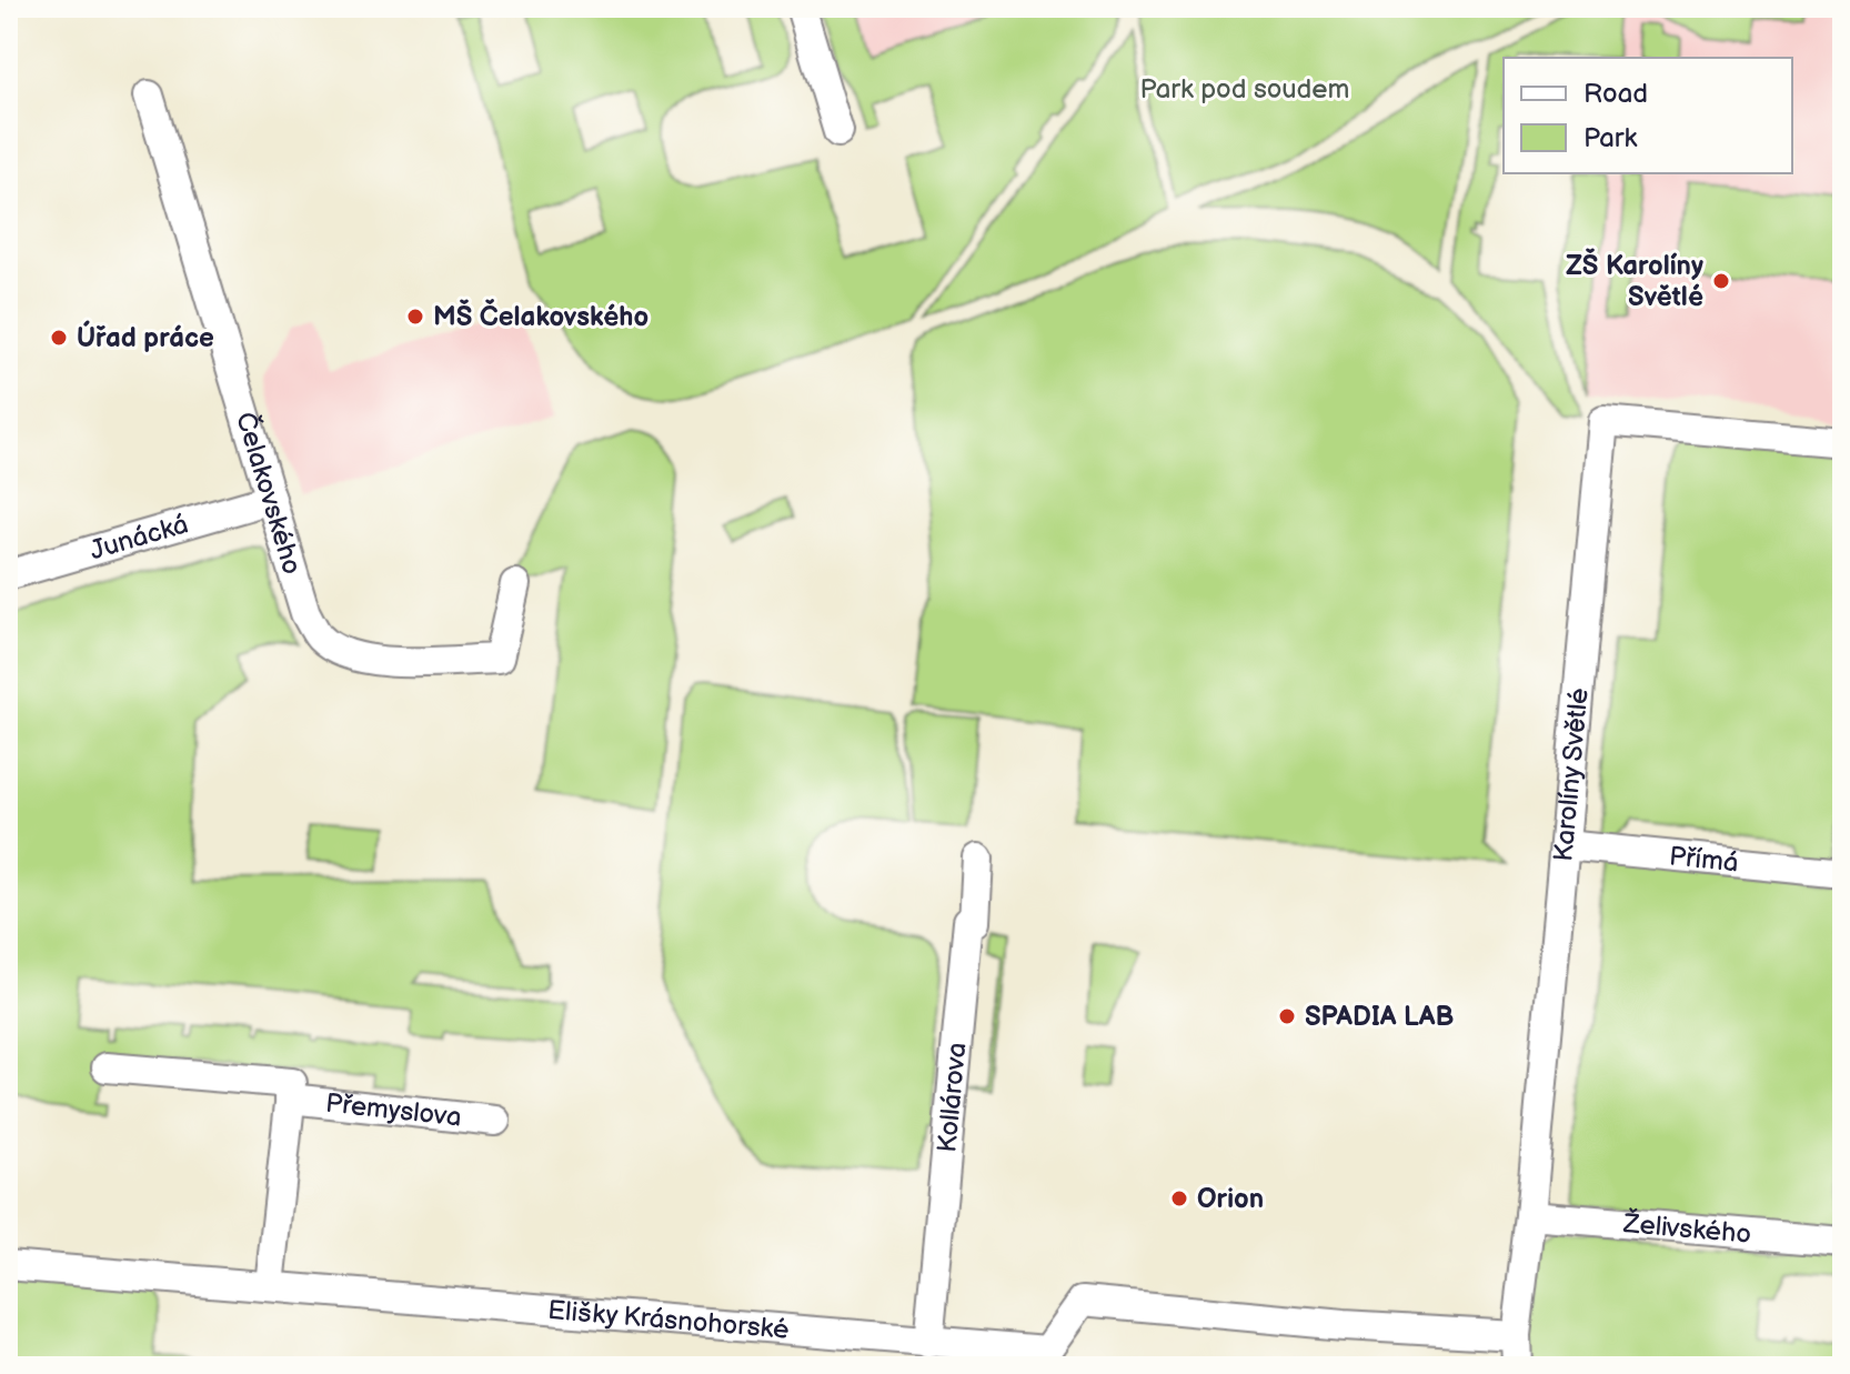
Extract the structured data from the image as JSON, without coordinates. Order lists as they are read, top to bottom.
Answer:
{
  "streets": {
    "street": [
      "Čelakovského",
      "Junácká",
      "Karolíny Světlé",
      "Přímá",
      "Kollárova",
      "Přemyslova",
      "Želivského",
      "Elišky Krásnohorské"
    ]
  },
  "crossings": [
    ["Čelakovského", "Junácká"],
    ["Karolíny Světlé", "Přímá"],
    ["Karolíny Světlé", "Želivského"],
    ["Karolíny Světlé", "Elišky Krásnohorské"],
    ["Kollárova", "Elišky Krásnohorské"],
    ["Přemyslova", "Elišky Krásnohorské"]
  ],
  "parks": ["Park pod soudem"],
  "places": [
    "ZŠ Karolíny Světlé",
    "MŠ Čelakovského",
    "Úřad práce",
    "SPADIA LAB",
    "Orion"
  ],
  "legend": ["Road", "Park"]
}
